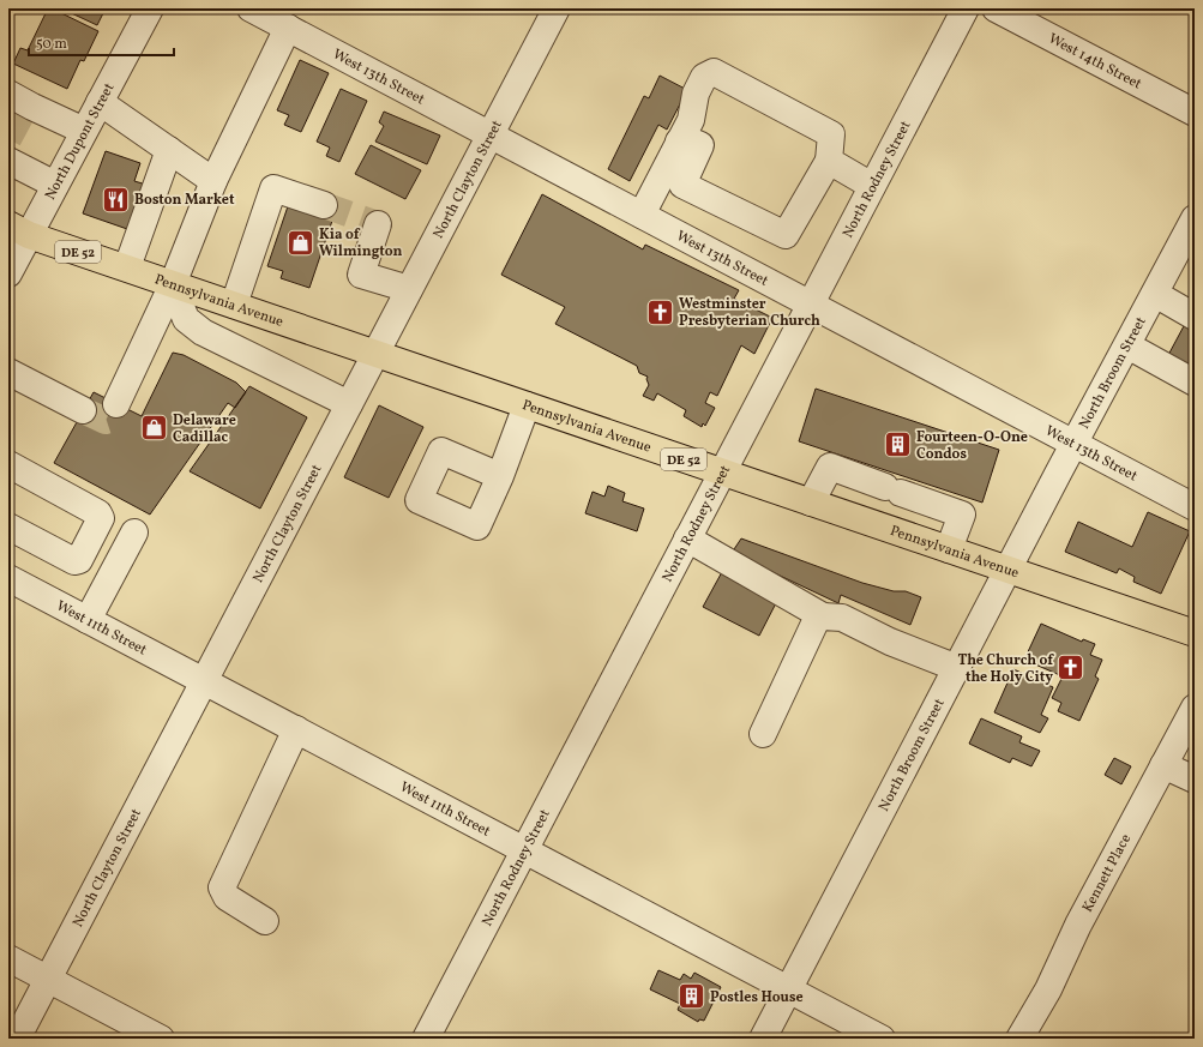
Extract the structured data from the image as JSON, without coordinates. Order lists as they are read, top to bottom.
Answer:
{
  "streets": {
    "main road": ["DE 52", "Pennsylvania Avenue"],
    "street": [
      "West 14th Street",
      "West 13th Street",
      "North Dupont Street",
      "North Clayton Street",
      "North Rodney Street",
      "North Broom Street",
      "West 11th Street",
      "Kennett Place"
    ]
  },
  "crossings": [
    ["West 13th Street", "North Clayton Street"],
    ["West 13th Street", "North Rodney Street"],
    ["West 13th Street", "North Broom Street"],
    ["North Dupont Street", "Pennsylvania Avenue"],
    ["North Clayton Street", "Pennsylvania Avenue"],
    ["North Clayton Street", "West 11th Street"],
    ["North Rodney Street", "Pennsylvania Avenue"],
    ["North Rodney Street", "West 11th Street"],
    ["Pennsylvania Avenue", "North Broom Street"],
    ["North Broom Street", "West 11th Street"]
  ],
  "places": {
    "restaurant": ["Boston Market"],
    "shop": ["Kia of Wilmington", "Delaware Cadillac"],
    "church": ["Westminster Presbyterian Church", "The Church of the Holy City"],
    "building": ["Fourteen-O-One Condos", "Postles House"]
  },
  "scale_bar": "50 m"
}
